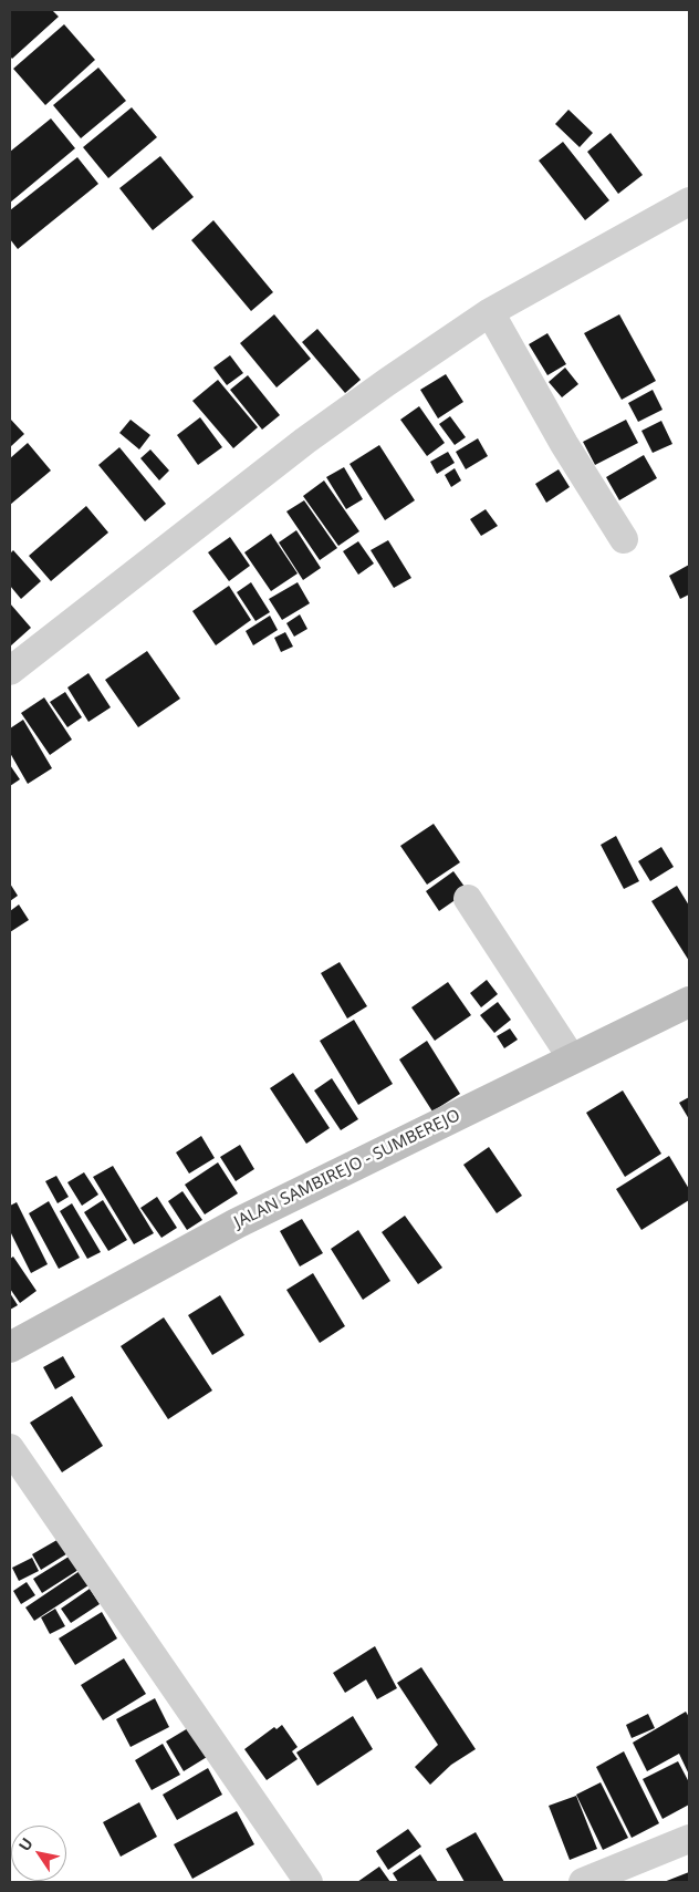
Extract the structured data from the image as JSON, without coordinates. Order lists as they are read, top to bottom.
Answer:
{
  "streets": {
    "main road": ["JALAN SAMBIREJO - SUMBEREJO"]
  },
  "north": "top left"
}
